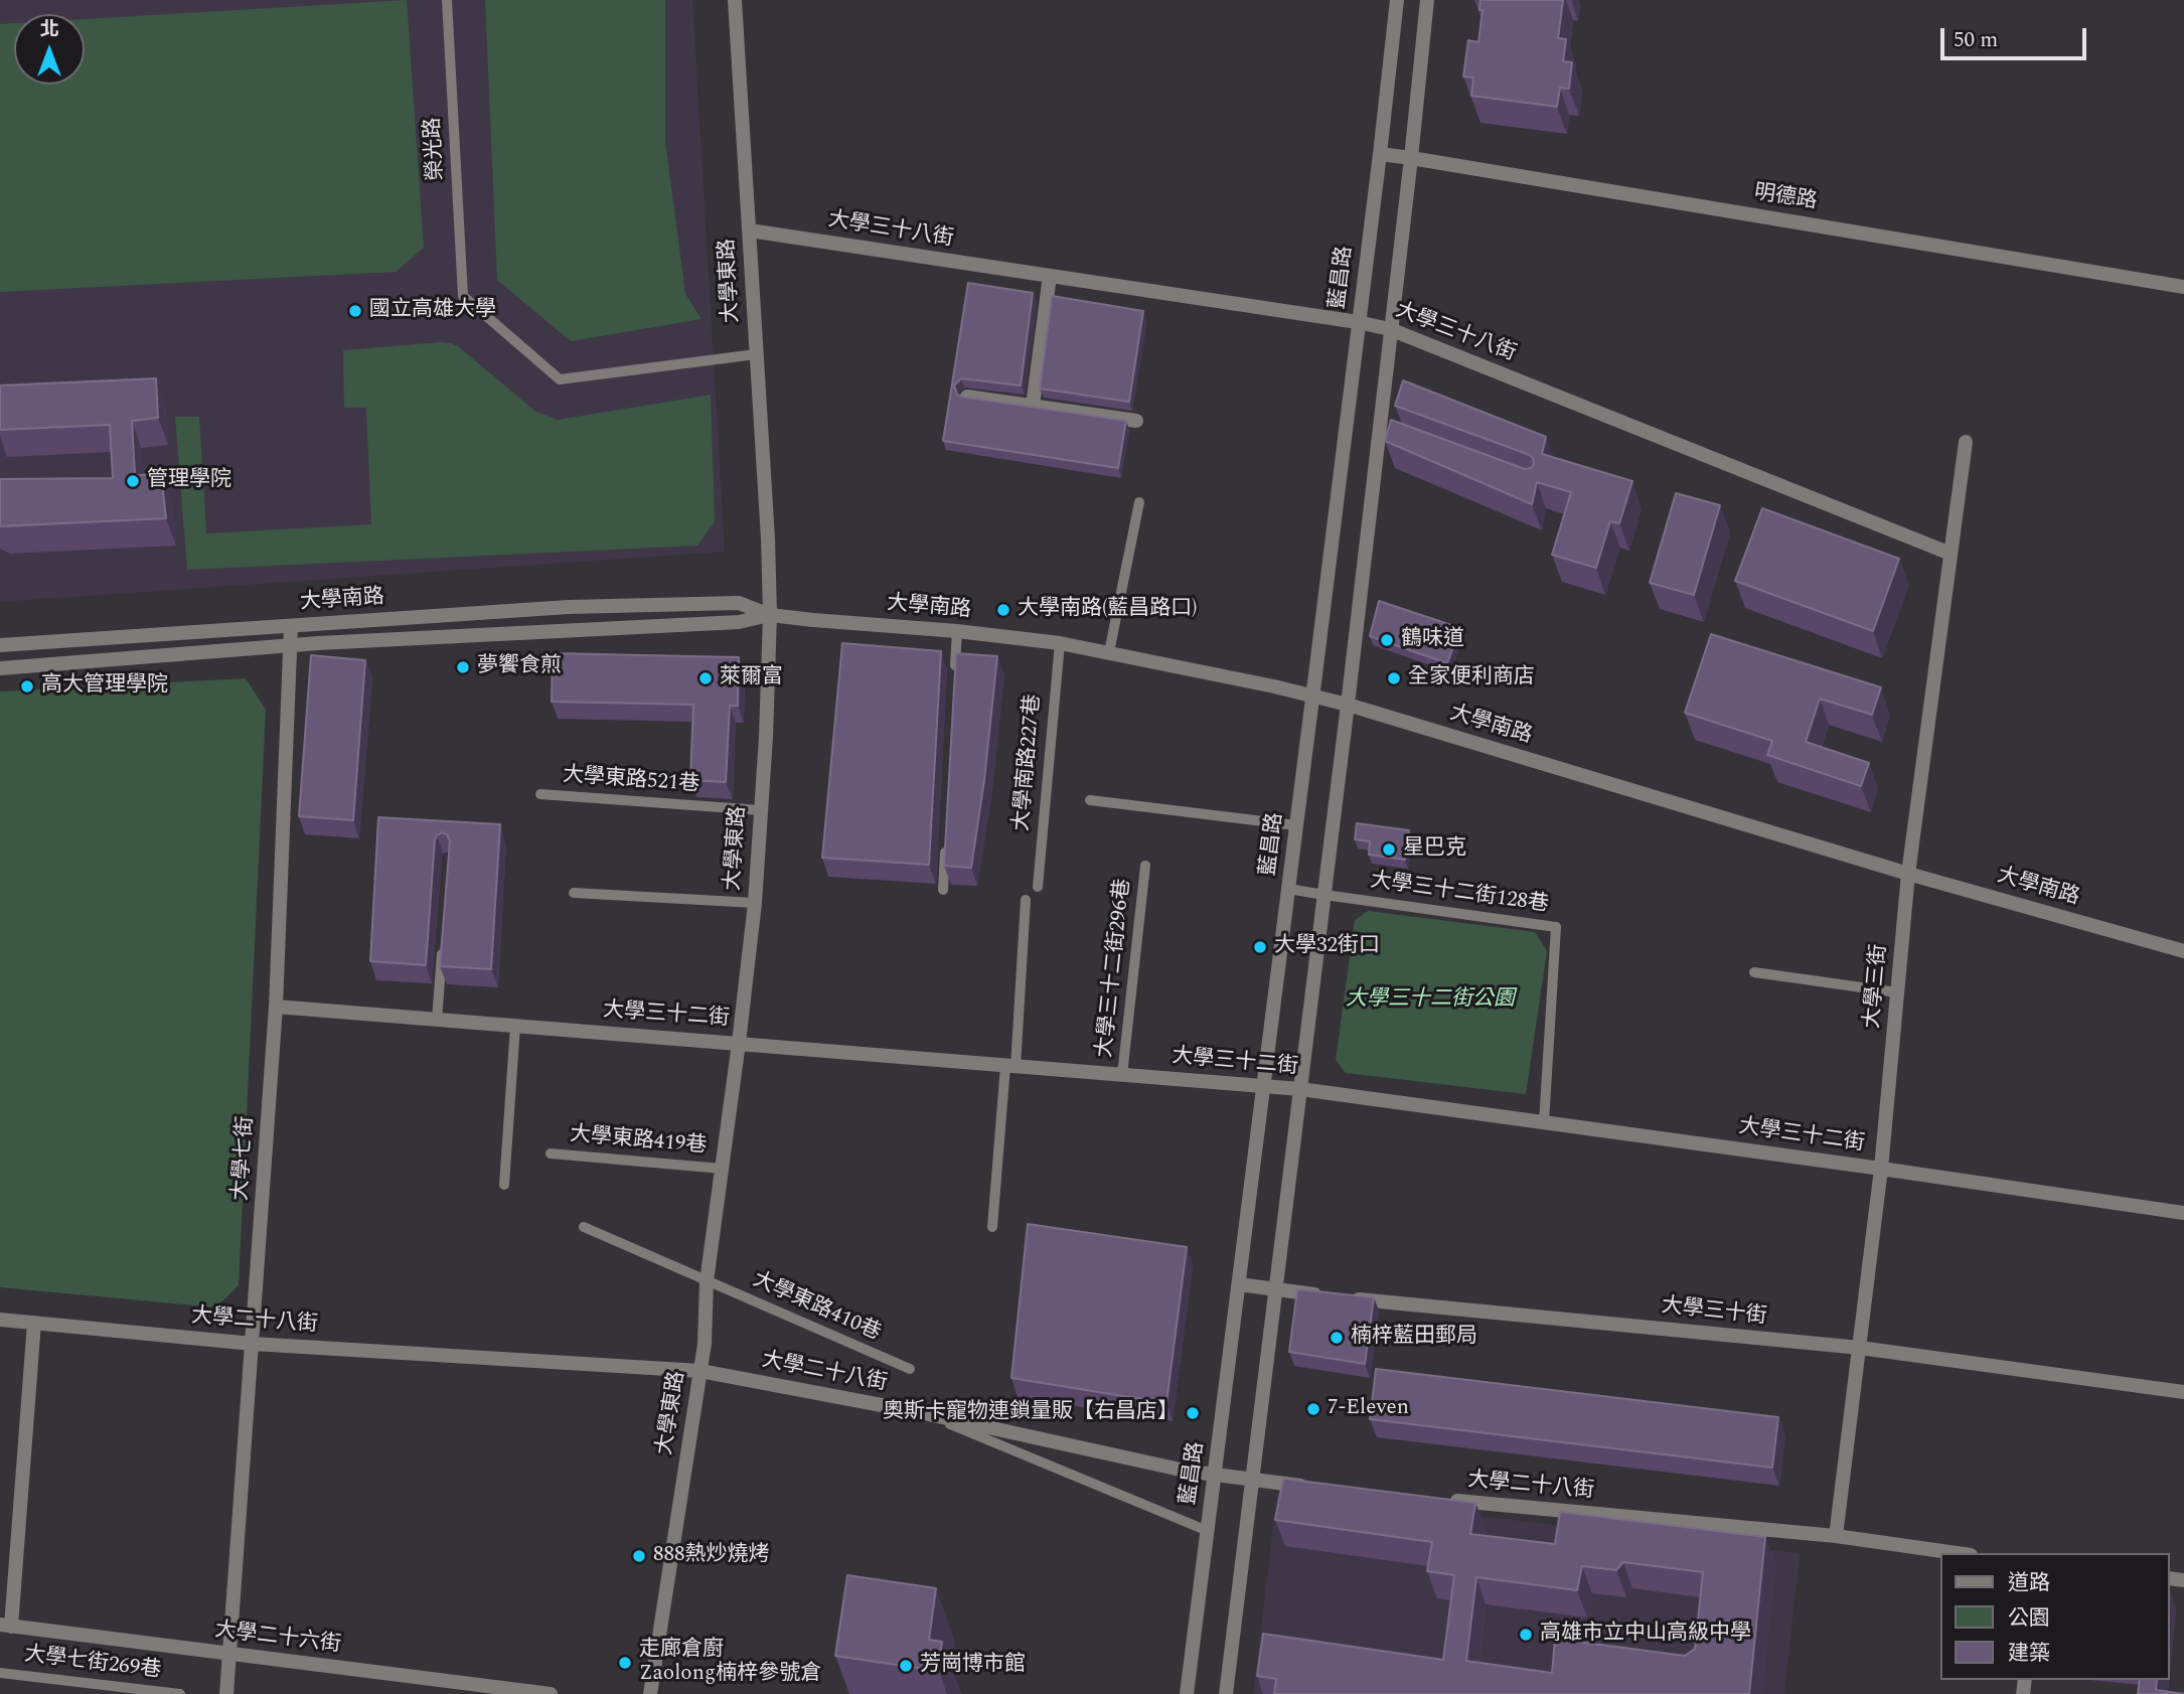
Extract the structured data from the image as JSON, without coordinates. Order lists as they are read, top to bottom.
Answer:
{
  "streets": {
    "street": [
      "明德路",
      "大學三十八街",
      "藍昌路",
      "大學東路",
      "大學南路",
      "大學三街",
      "大學三十二街",
      "大學七街",
      "大學三十街",
      "大學二十八街",
      "大學二十六街"
    ],
    "lane": [
      "榮光路",
      "大學南路227巷",
      "大學東路521巷",
      "大學三十二街128巷",
      "大學三十二街296巷",
      "大學東路419巷",
      "大學東路410巷",
      "大學七街269巷"
    ]
  },
  "crossings": [
    ["榮光路", "大學東路"],
    ["明德路", "藍昌路"],
    ["大學三十八街", "藍昌路"],
    ["大學三十八街", "大學東路"],
    ["大學三十八街", "大學三街"],
    ["藍昌路", "大學南路"],
    ["藍昌路", "大學三十二街128巷"],
    ["藍昌路", "大學三十二街"],
    ["藍昌路", "大學三十街"],
    ["藍昌路", "大學二十八街"],
    ["大學東路", "大學南路"],
    ["大學東路", "大學東路521巷"],
    ["大學東路", "大學三十二街"],
    ["大學東路", "大學東路419巷"],
    ["大學東路", "大學東路410巷"],
    ["大學東路", "大學二十八街"],
    ["大學南路", "大學南路227巷"],
    ["大學南路", "大學三街"],
    ["大學南路", "大學七街"],
    ["大學三十二街128巷", "大學三十二街"],
    ["大學三十二街296巷", "大學三十二街"],
    ["大學三街", "大學三十二街"],
    ["大學三街", "大學三十街"],
    ["大學三街", "大學二十八街"],
    ["大學三十二街", "大學七街"],
    ["大學七街", "大學二十八街"],
    ["大學七街", "大學二十六街"]
  ],
  "parks": ["大學三十二街公園"],
  "places": [
    "國立高雄大學",
    "管理學院",
    "大學南路(藍昌路口)",
    "鶴味道",
    "夢饗食煎",
    "萊爾富",
    "全家便利商店",
    "高大管理學院",
    "星巴克",
    "大學32街口",
    "楠梓藍田郵局",
    "7-Eleven",
    "奧斯卡寵物連鎖量販【右昌店】",
    "888熱炒燒烤",
    "高雄市立中山高級中學",
    "走廊倉廚 Zaolong楠梓參號倉",
    "芳崗博市館"
  ],
  "legend": ["道路", "公園", "建築"],
  "scale_bar": "50 m",
  "north": "top"
}
